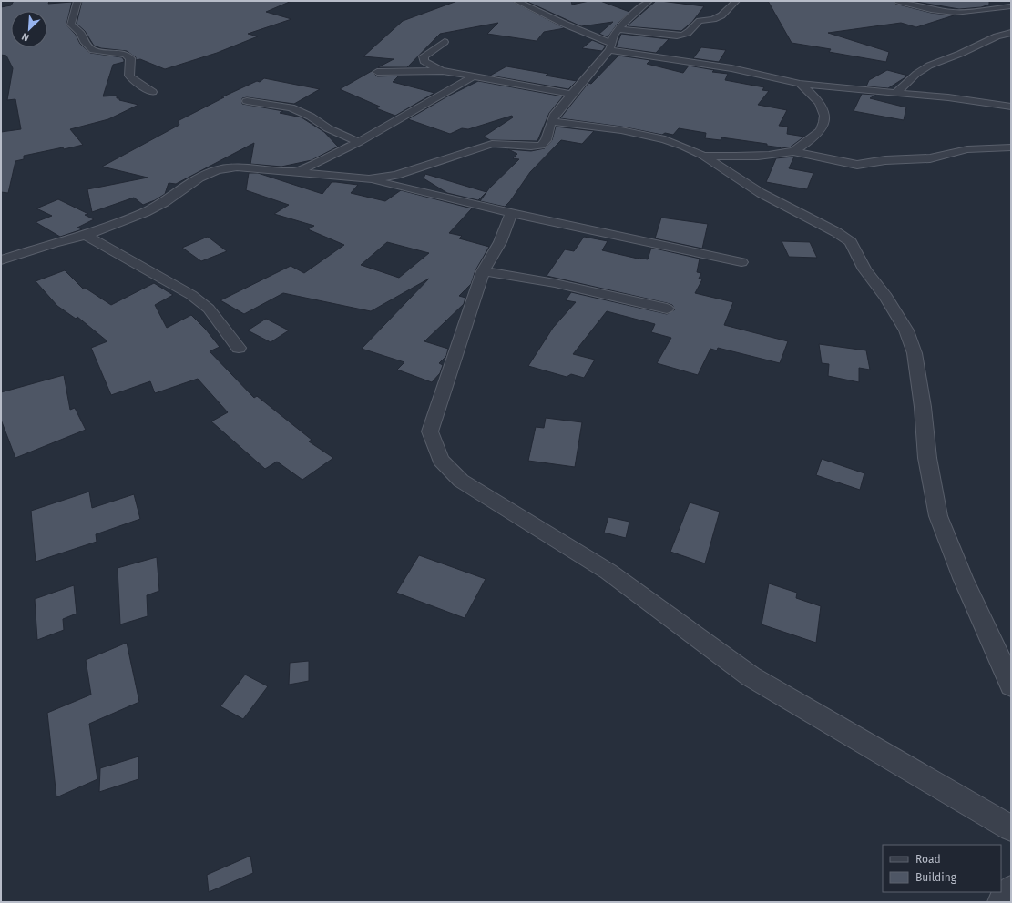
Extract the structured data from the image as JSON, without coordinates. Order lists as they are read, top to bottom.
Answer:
{
  "legend": ["Road", "Building"],
  "north": "bottom left"
}
